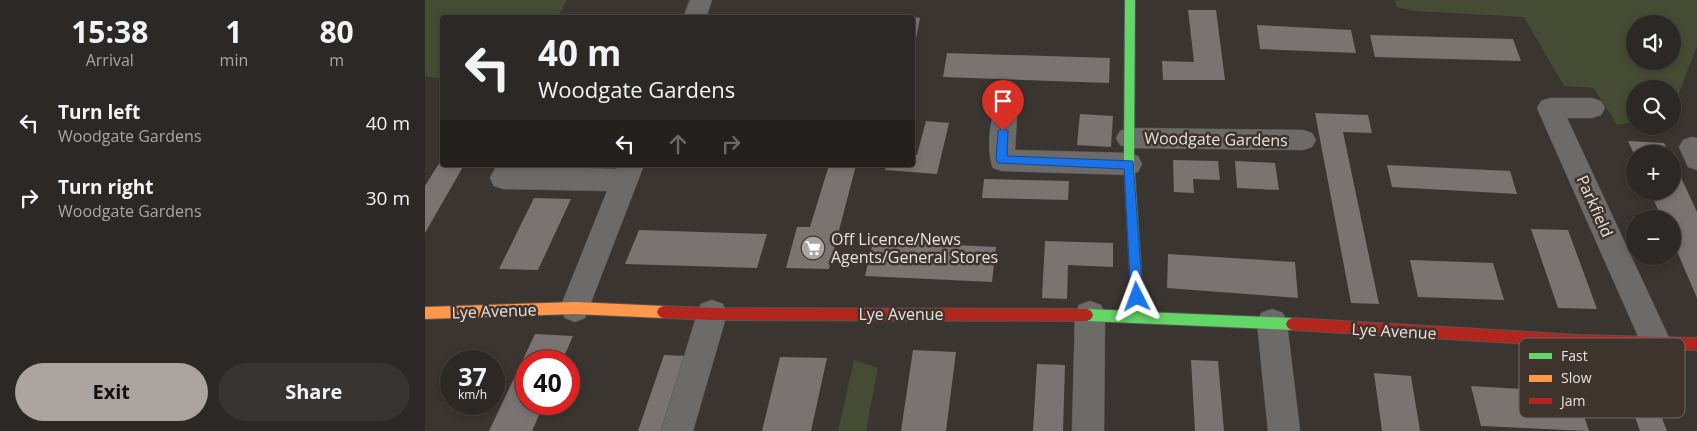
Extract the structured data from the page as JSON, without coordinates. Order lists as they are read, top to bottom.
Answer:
{
  "streets": {
    "street": ["Woodgate Gardens", "Parkfield", "Lye Avenue"]
  },
  "crossings": [
    ["Woodgate Gardens", "Lye Avenue"]
  ],
  "places": {
    "supermarket": ["Off Licence/News Agents/General Stores"]
  },
  "legend": ["Fast", "Slow", "Jam"],
  "page": {
    "eta": [
      "15:38",
      "Arrival",
      "1",
      "min",
      "80",
      "m"
    ],
    "map_buttons": ["+", "−"],
    "turn": ["40 m", "Woodgate Gardens"],
    "list": [
      {
        "name": "Turn left",
        "note": "Woodgate Gardens",
        "value": "40 m"
      },
      {
        "name": "Turn right",
        "note": "Woodgate Gardens",
        "value": "30 m"
      }
    ],
    "speed": "37 km/h",
    "limit": "40",
    "buttons": ["Exit", "Share"]
  }
}
